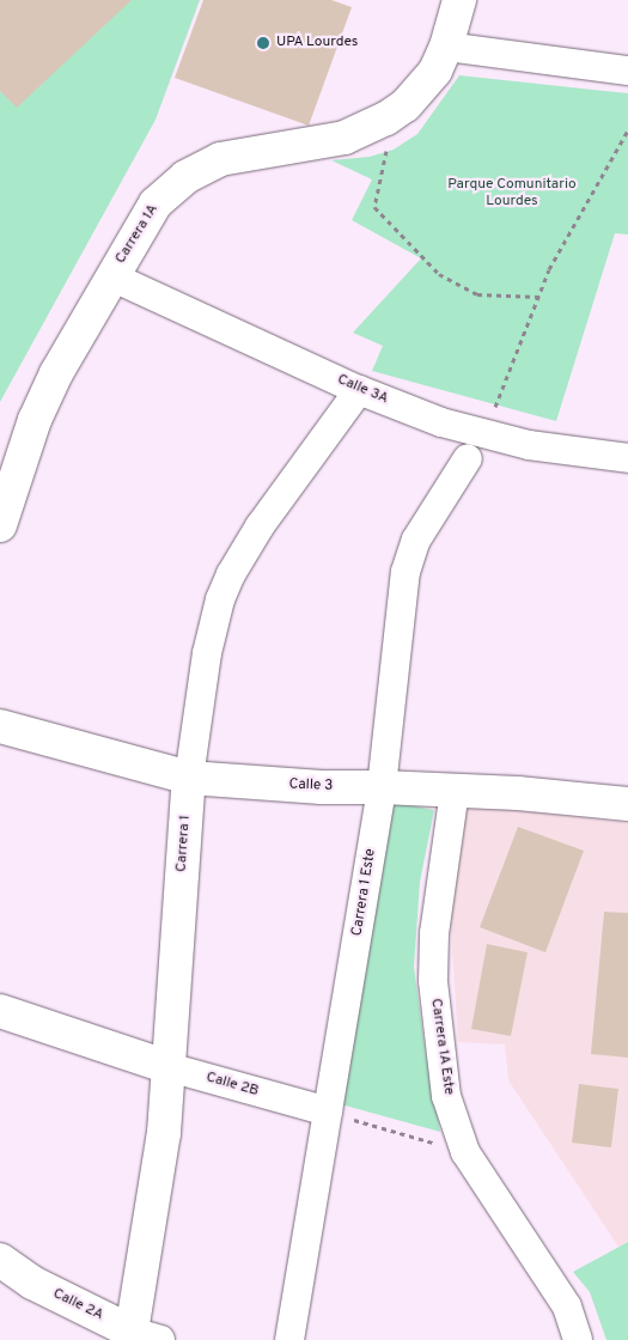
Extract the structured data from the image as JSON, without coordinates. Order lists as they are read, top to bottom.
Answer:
{
  "streets": {
    "street": [
      "Carrera 1A",
      "Calle 3A",
      "Calle 3",
      "Carrera 1",
      "Carrera 1 Este",
      "Carrera 1A Este",
      "Calle 2B",
      "Calle 2A"
    ]
  },
  "crossings": [
    ["Carrera 1A", "Calle 3A"],
    ["Calle 3A", "Carrera 1"],
    ["Calle 3", "Carrera 1"],
    ["Calle 3", "Carrera 1 Este"],
    ["Calle 3", "Carrera 1A Este"],
    ["Carrera 1", "Calle 2B"],
    ["Carrera 1", "Calle 2A"],
    ["Carrera 1 Este", "Calle 2B"]
  ],
  "parks": ["Parque Comunitario Lourdes"],
  "places": ["UPA Lourdes"]
}
